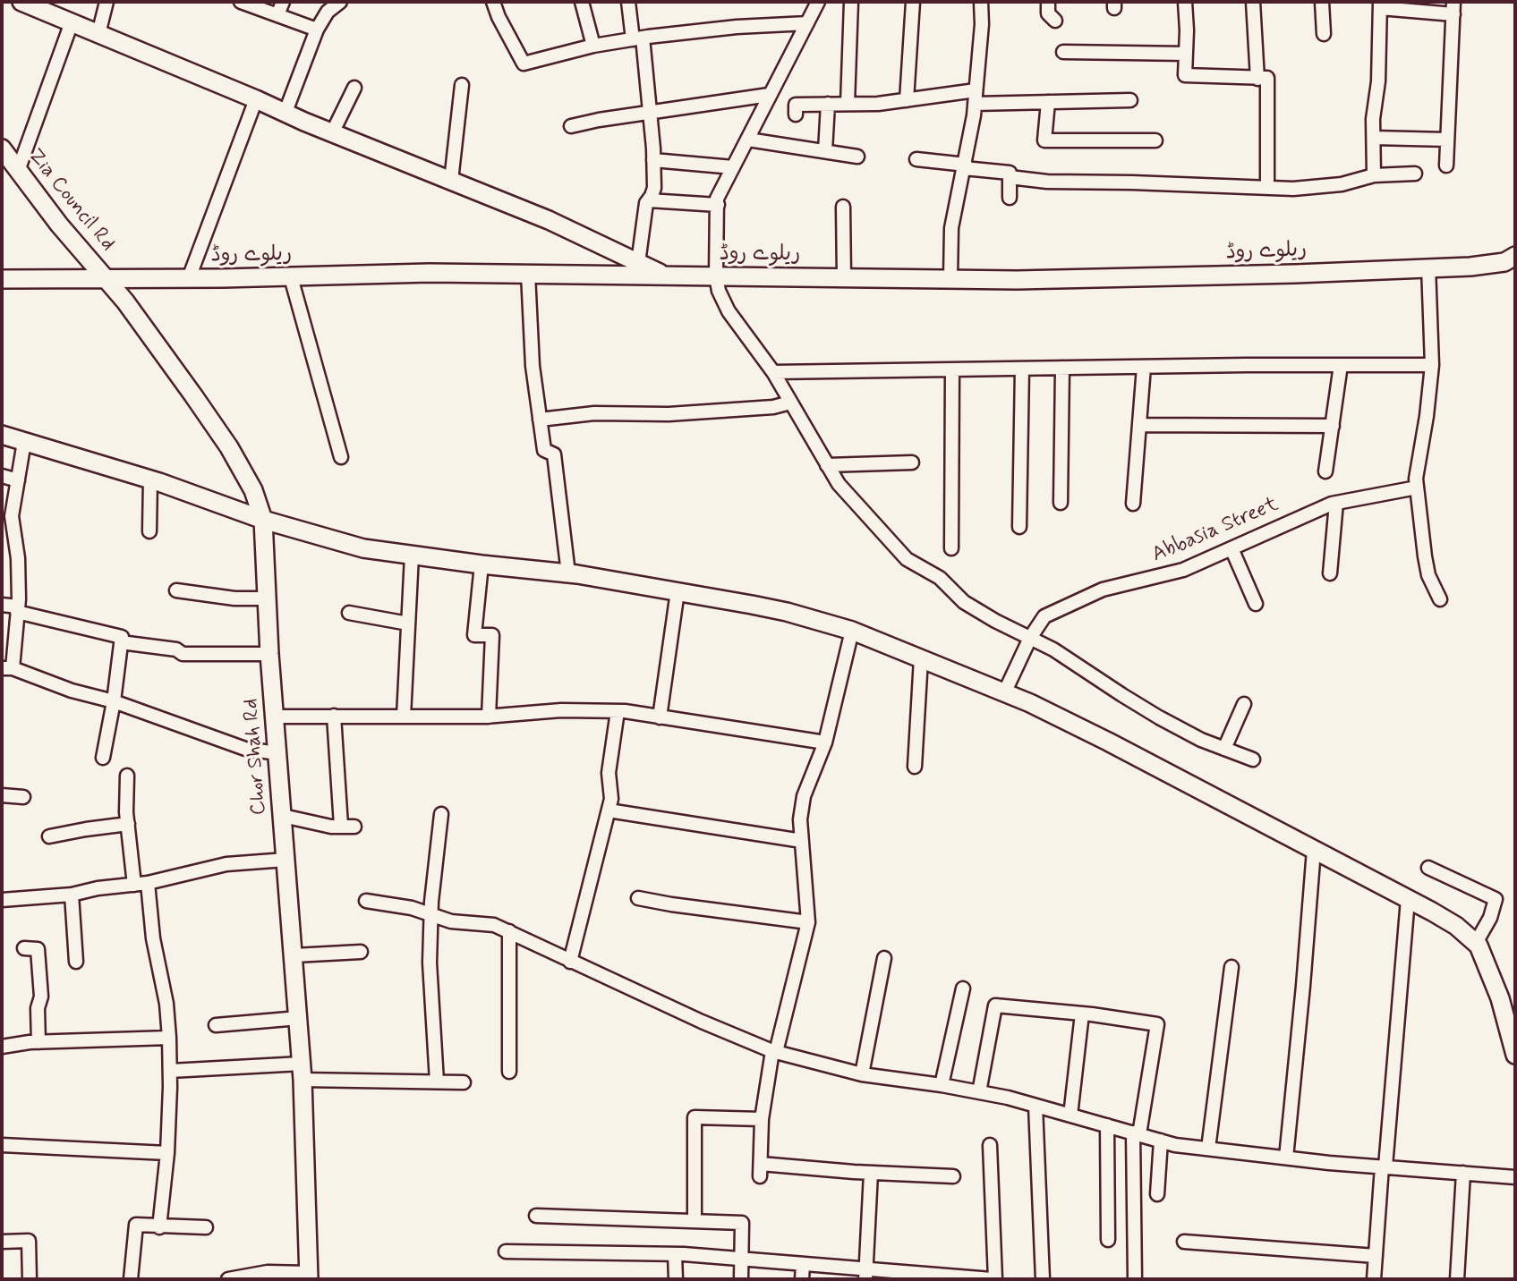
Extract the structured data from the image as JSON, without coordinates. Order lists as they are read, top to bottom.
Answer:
{
  "streets": {
    "street": [
      "Zia Council Rd",
      "ریلوے روڈ",
      "Abbasia Street",
      "Chor Shah Rd"
    ]
  },
  "crossings": [
    ["Zia Council Rd", "ریلوے روڈ"],
    ["Zia Council Rd", "Chor Shah Rd"],
    ["ریلوے روڈ", "Chor Shah Rd"]
  ]
}
